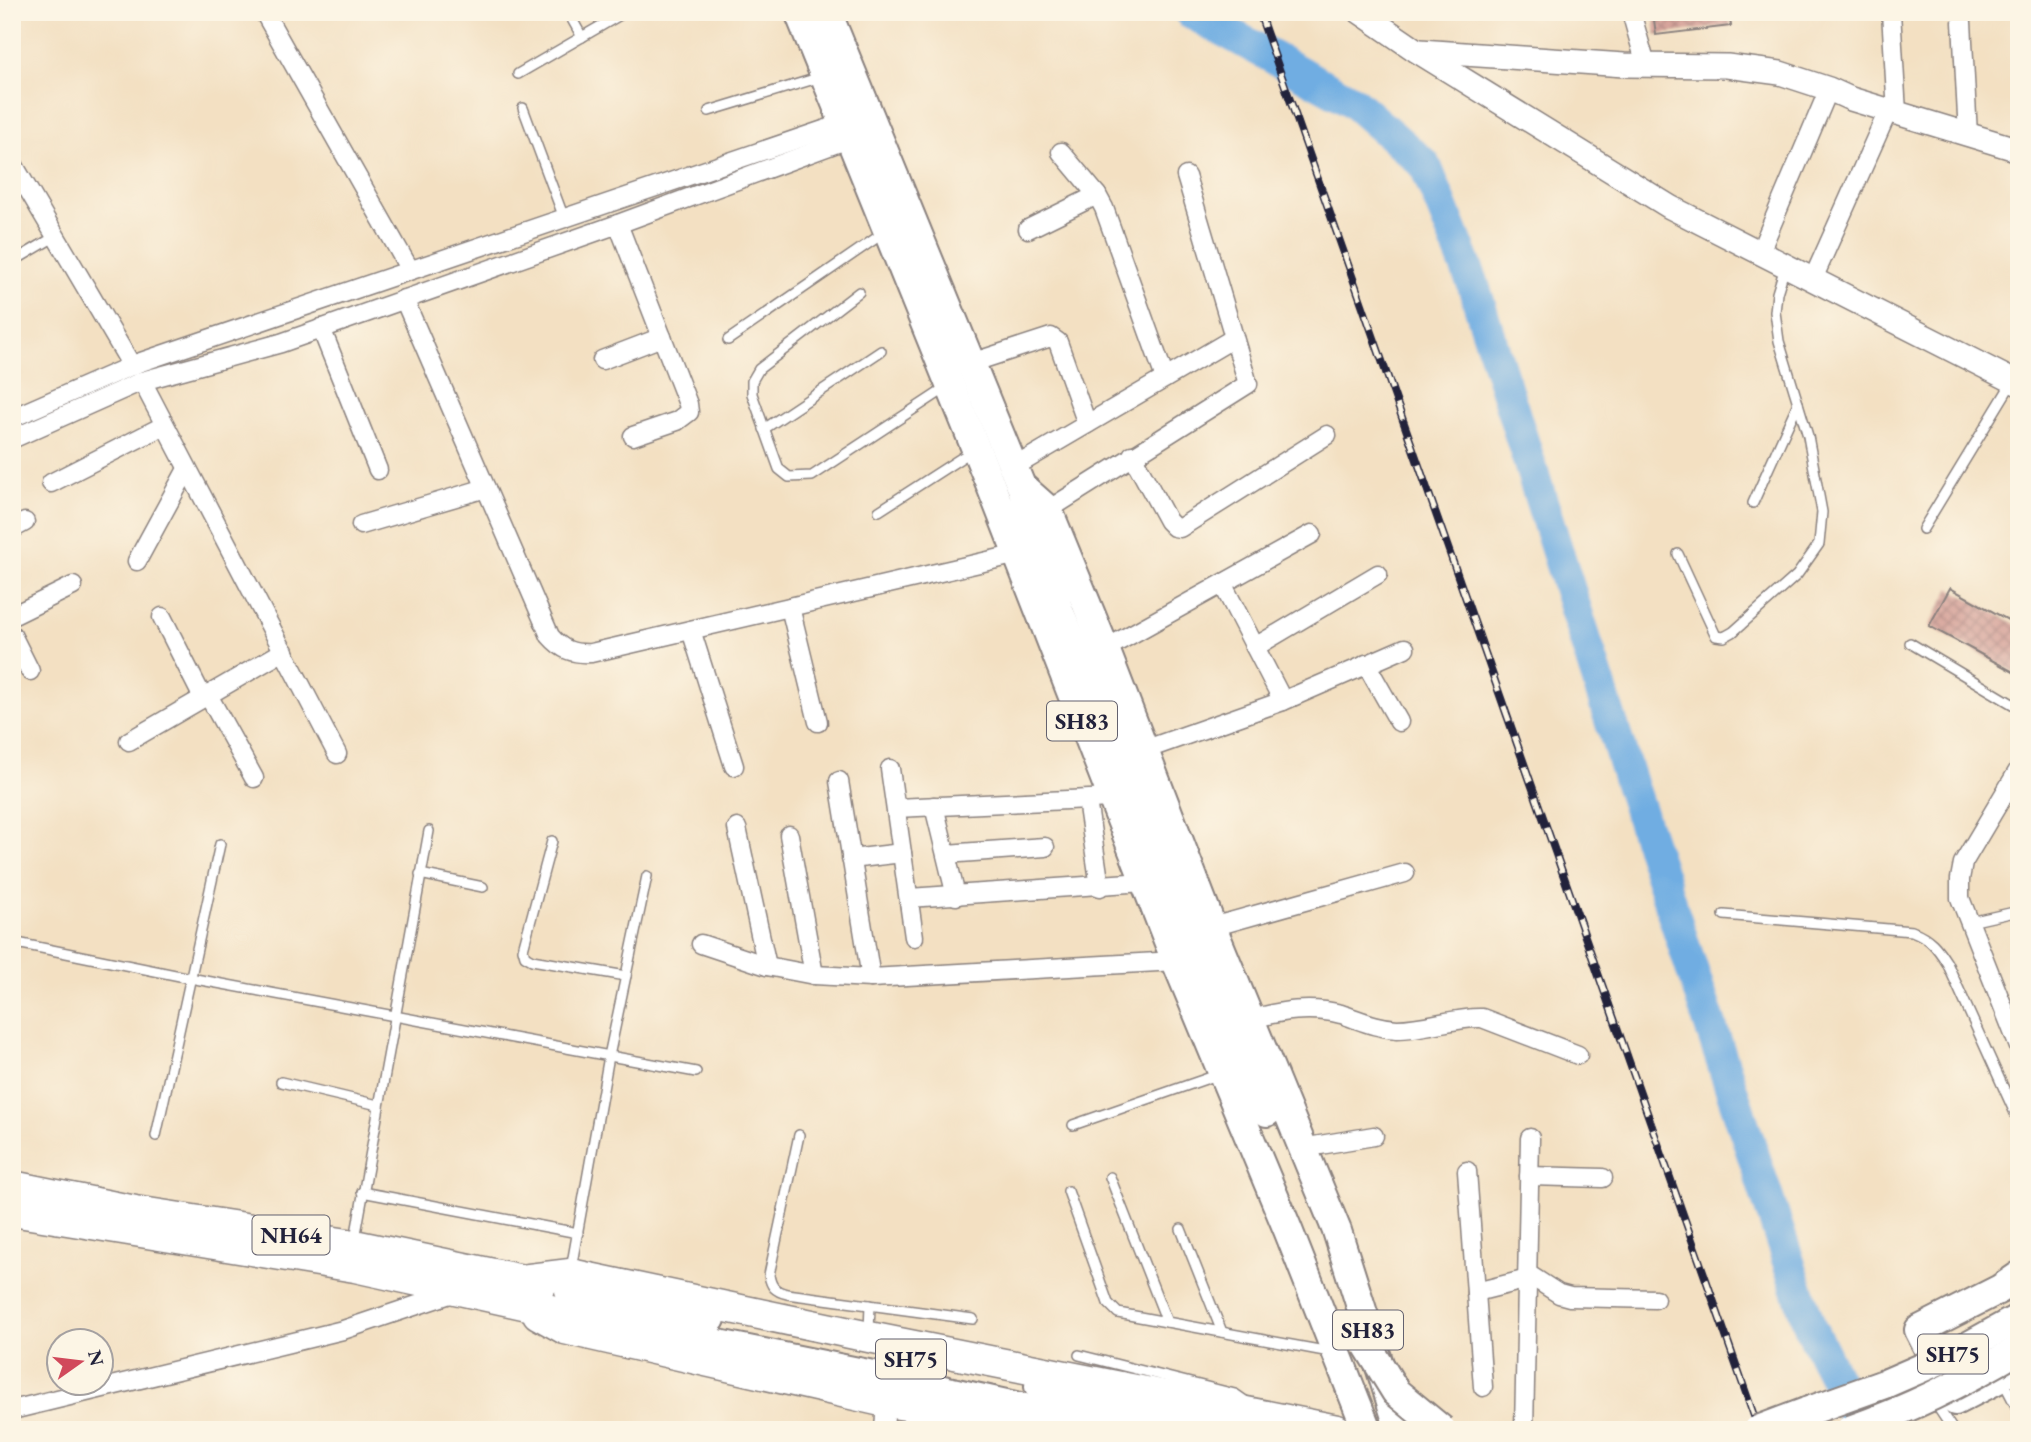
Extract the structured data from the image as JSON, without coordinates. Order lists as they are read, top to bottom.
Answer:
{
  "streets": {
    "highway": ["NH64"],
    "main road": ["SH83", "SH75"]
  },
  "crossings": [
    ["NH64", "SH75"]
  ],
  "north": "right"
}
